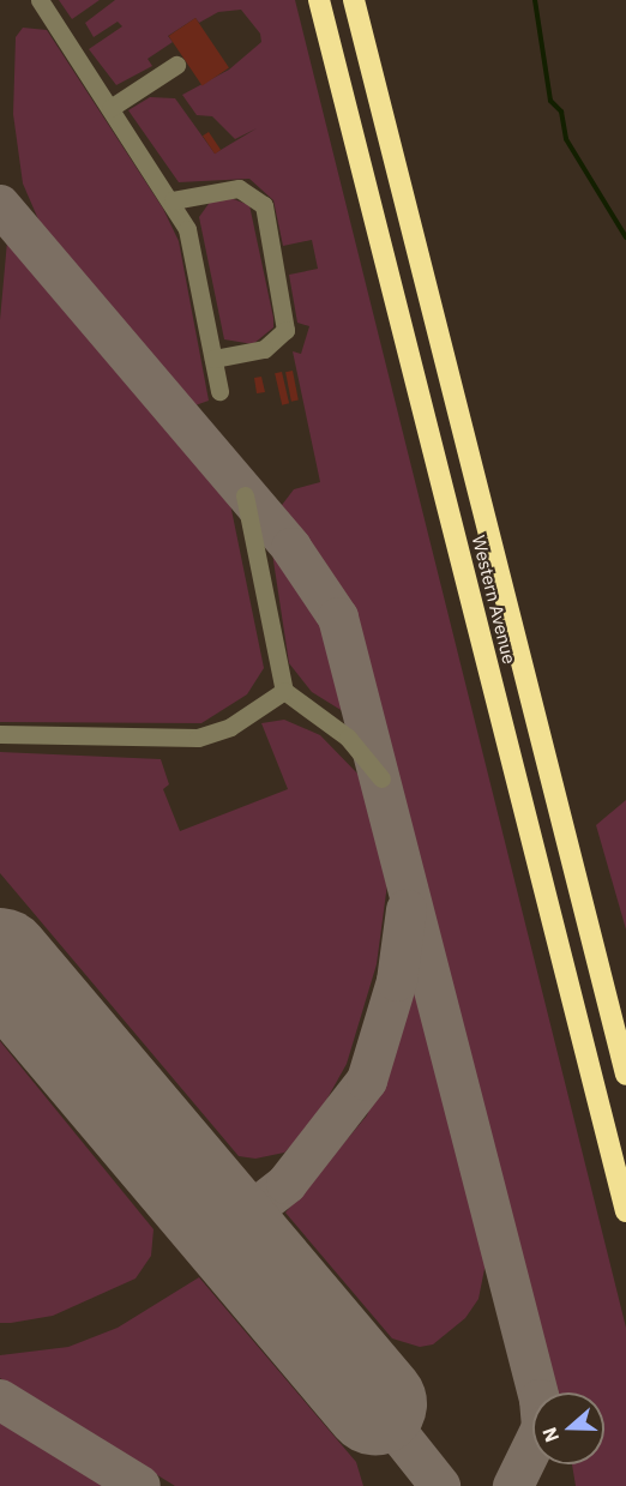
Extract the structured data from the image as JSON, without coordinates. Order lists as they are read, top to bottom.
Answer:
{
  "streets": {
    "highway": ["Western Avenue"]
  },
  "north": "left"
}
